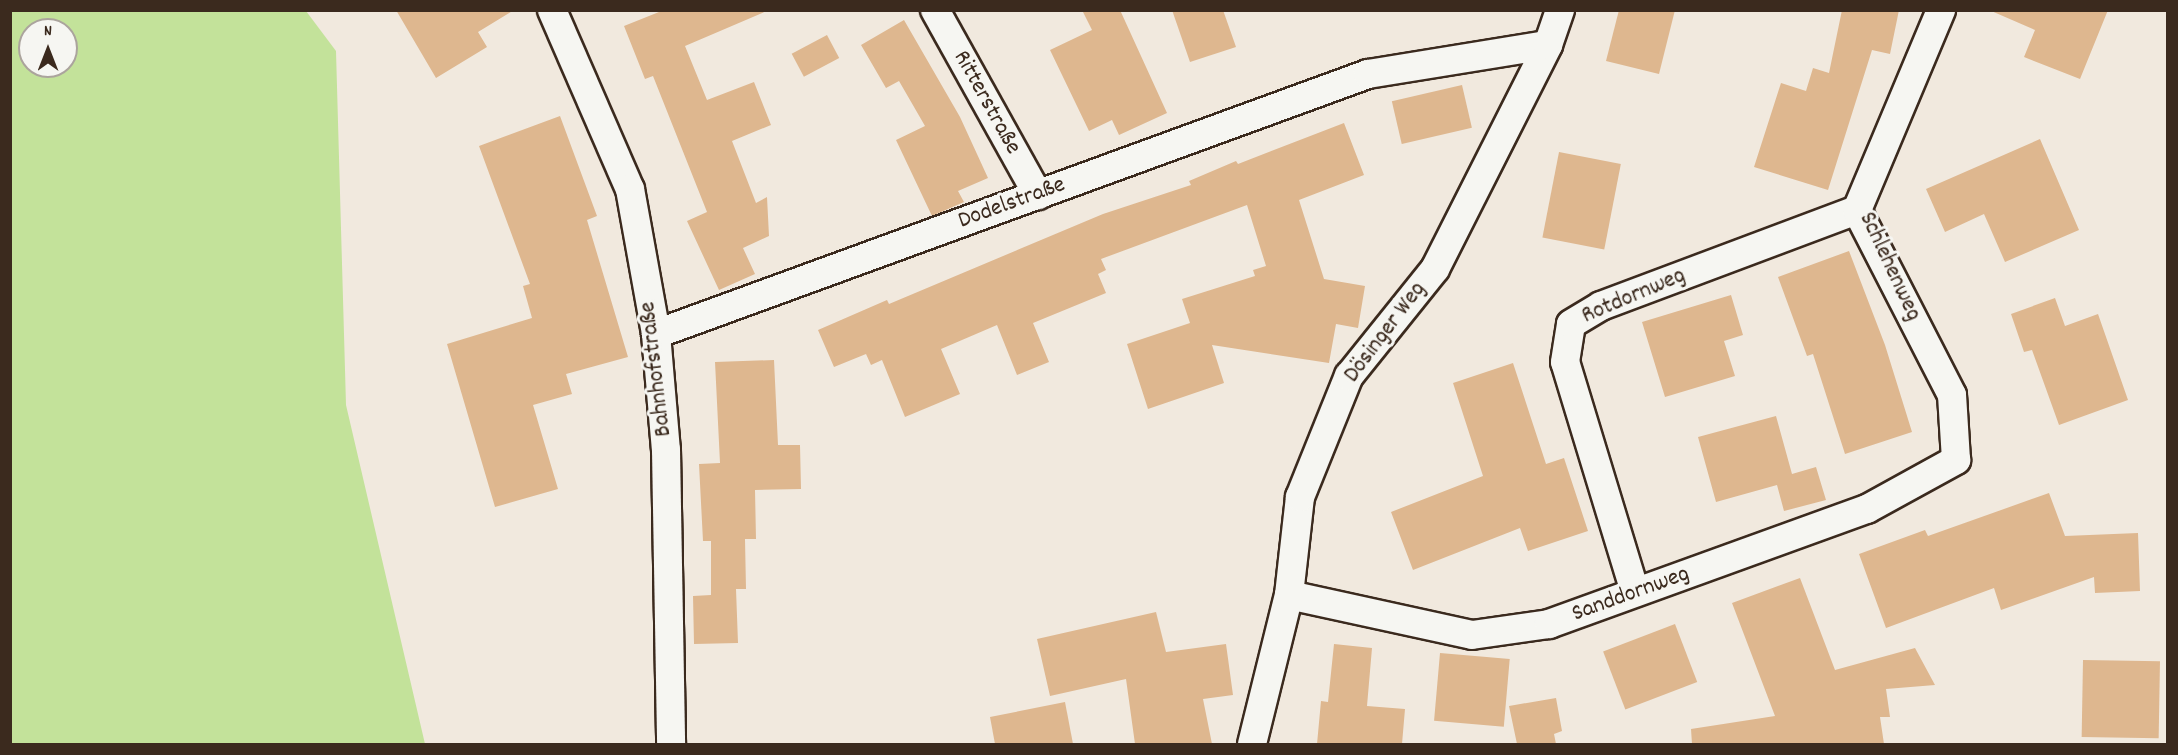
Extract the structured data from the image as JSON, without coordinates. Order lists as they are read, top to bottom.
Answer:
{
  "streets": {
    "street": [
      "Ritterstraße",
      "Dodelstraße",
      "Schlehenweg",
      "Rotdornweg",
      "Dösinger Weg",
      "Bahnhofstraße",
      "Sanddornweg"
    ]
  },
  "crossings": [
    ["Ritterstraße", "Dodelstraße"],
    ["Dodelstraße", "Dösinger Weg"],
    ["Dodelstraße", "Bahnhofstraße"],
    ["Schlehenweg", "Rotdornweg"],
    ["Schlehenweg", "Sanddornweg"],
    ["Rotdornweg", "Sanddornweg"],
    ["Dösinger Weg", "Sanddornweg"]
  ],
  "north": "top"
}
